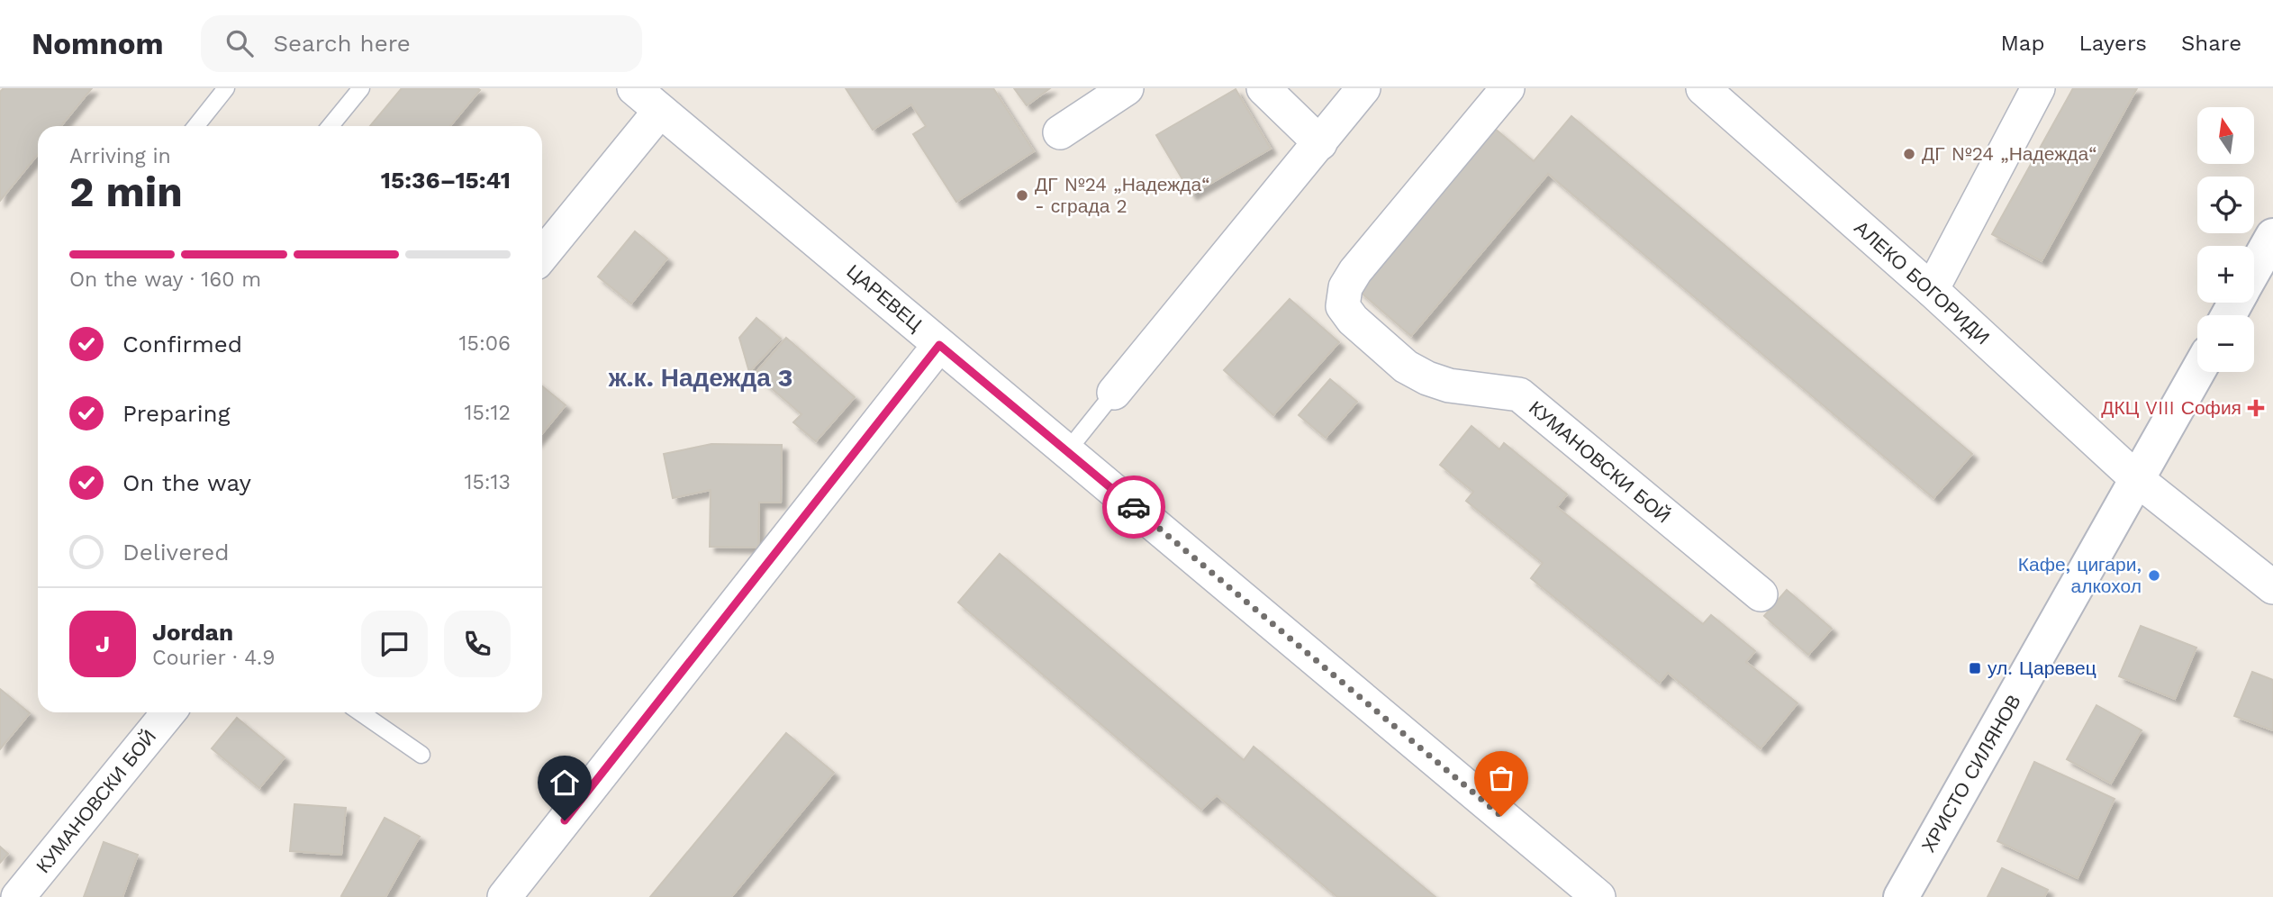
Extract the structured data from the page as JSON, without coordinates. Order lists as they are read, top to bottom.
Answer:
{
  "streets": {
    "street": [
      "АЛЕКО БОГОРИДИ",
      "ЦАРЕВЕЦ",
      "КУМАНОВСКИ БОЙ",
      "ХРИСТО СИЛЯНОВ"
    ]
  },
  "crossings": [
    ["АЛЕКО БОГОРИДИ", "ХРИСТО СИЛЯНОВ"]
  ],
  "districts": ["ж.к. Надежда 3"],
  "places": {
    "other": ["ДГ №24 „Надежда“", "ДГ №24 „Надежда“ - сграда 2", "Кафе, цигари, алкохол"],
    "health": ["ДКЦ VIII София"],
    "transit": ["ул. Царевец"]
  },
  "north": "top",
  "page": {
    "header": "Nomnom",
    "search": "Search here",
    "nav": ["Map", "Layers", "Share"],
    "map_buttons": ["+", "−"],
    "heading": ["2 min", "Arriving in", "15:36–15:41"],
    "panel": ["Jordan", "Courier · 4.9"],
    "bar": "On the way · 160 m",
    "list": [
      ["Confirmed", "15:06"],
      ["Preparing", "15:12"],
      ["On the way", "15:13"],
      "Delivered"
    ],
    "round": "J"
  }
}
